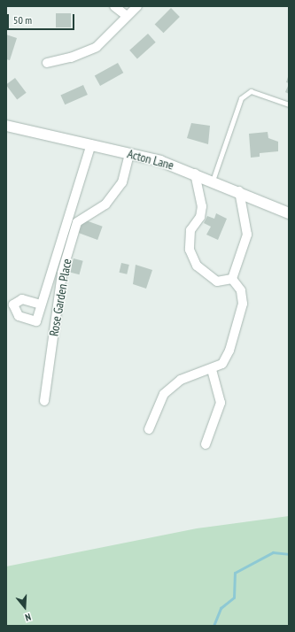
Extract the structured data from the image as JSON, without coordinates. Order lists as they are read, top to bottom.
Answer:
{
  "streets": {
    "street": ["Acton Lane", "Rose Garden Place"]
  },
  "crossings": [
    ["Acton Lane", "Rose Garden Place"]
  ],
  "scale_bar": "50 m",
  "north": "bottom"
}
